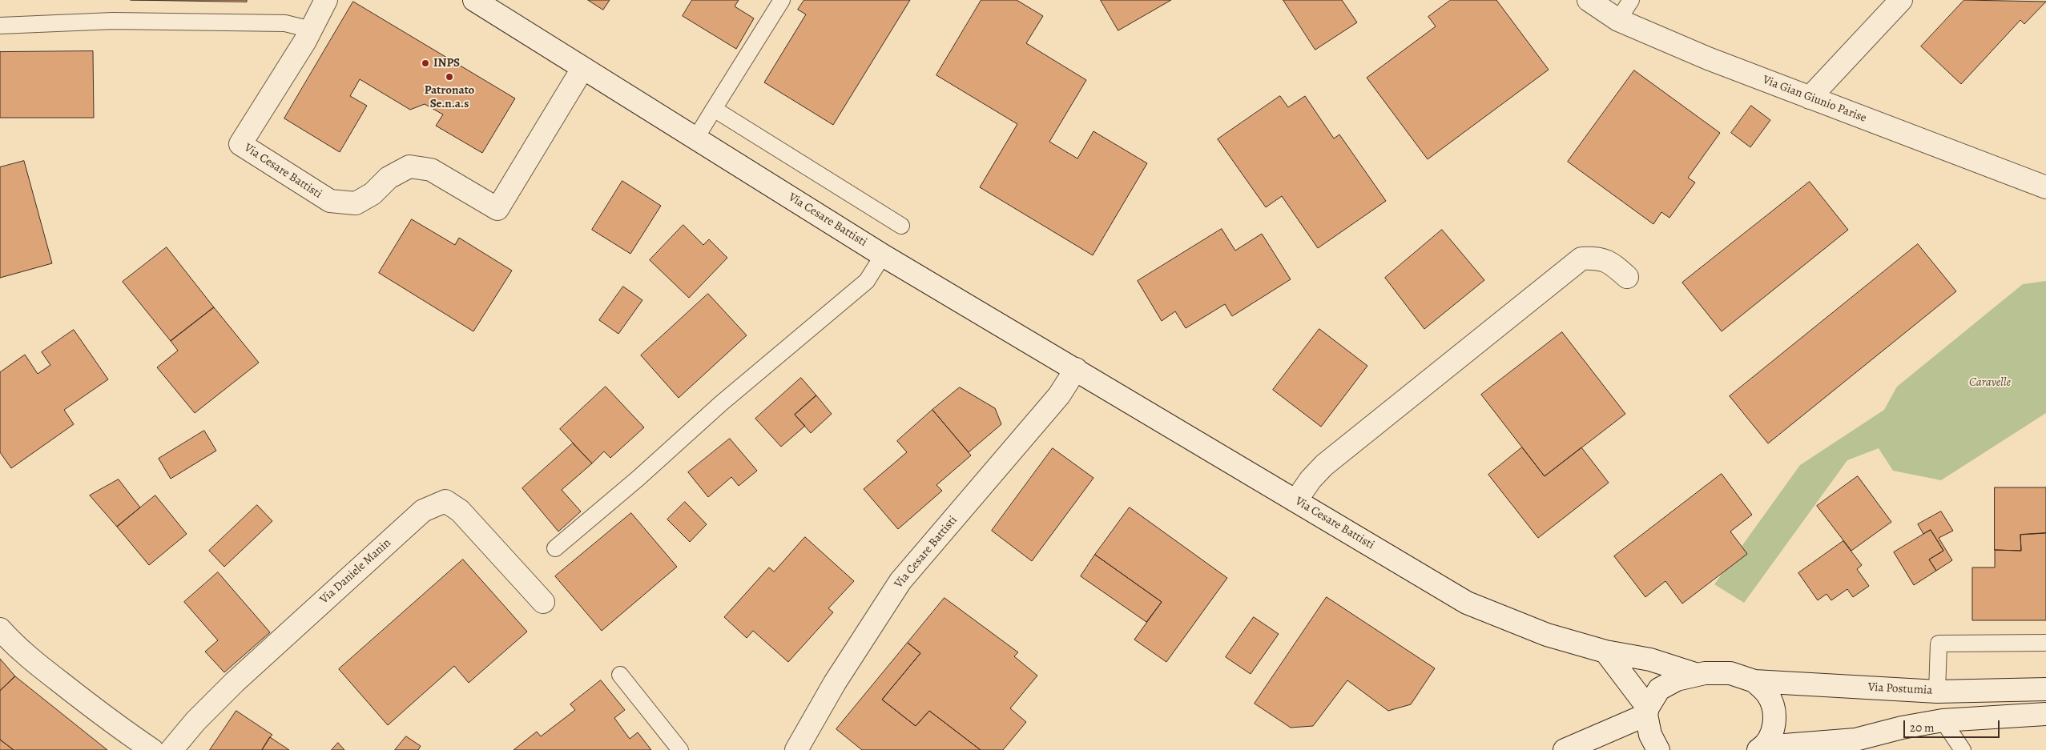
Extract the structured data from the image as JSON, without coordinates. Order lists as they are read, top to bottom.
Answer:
{
  "streets": {
    "street": [
      "Via Gian Giunio Parise",
      "Via Cesare Battisti",
      "Via Daniele Manin",
      "Via Postumia"
    ]
  },
  "crossings": [
    ["Via Cesare Battisti", "Via Postumia"]
  ],
  "parks": ["Caravelle"],
  "places": ["INPS", "Patronato Se.n.a.s"],
  "scale_bar": "20 m"
}
